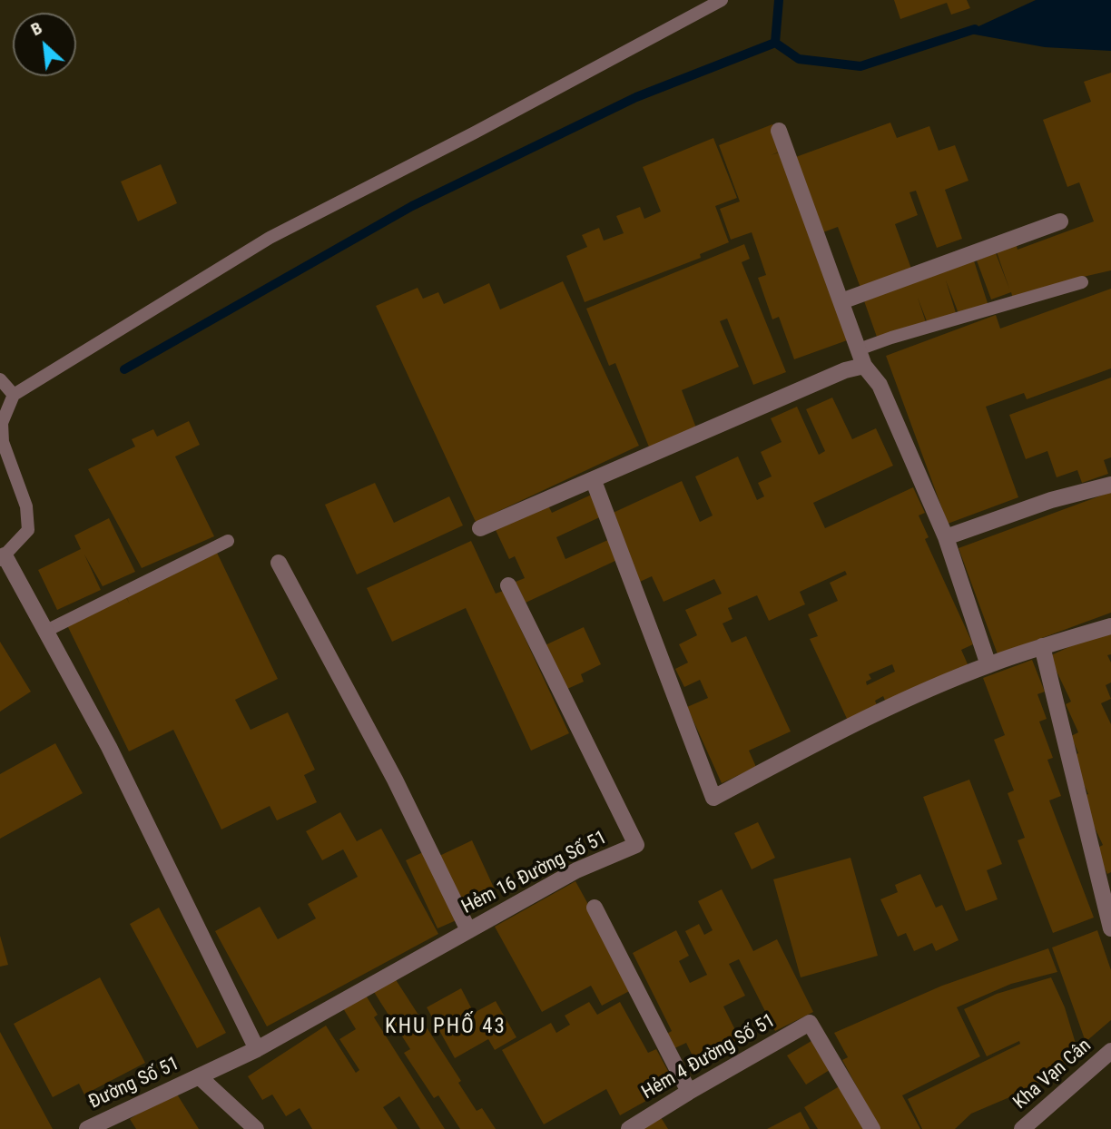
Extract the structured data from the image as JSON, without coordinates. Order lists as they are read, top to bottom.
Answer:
{
  "streets": {
    "street": [
      "Hẻm 16 Đường Số 51",
      "Hẻm 4 Đường Số 51",
      "Kha Vạn Cân",
      "Đường Số 51"
    ]
  },
  "crossings": [
    ["Hẻm 16 Đường Số 51", "Đường Số 51"]
  ],
  "districts": ["KHU PHỐ 43"],
  "north": "top left"
}
